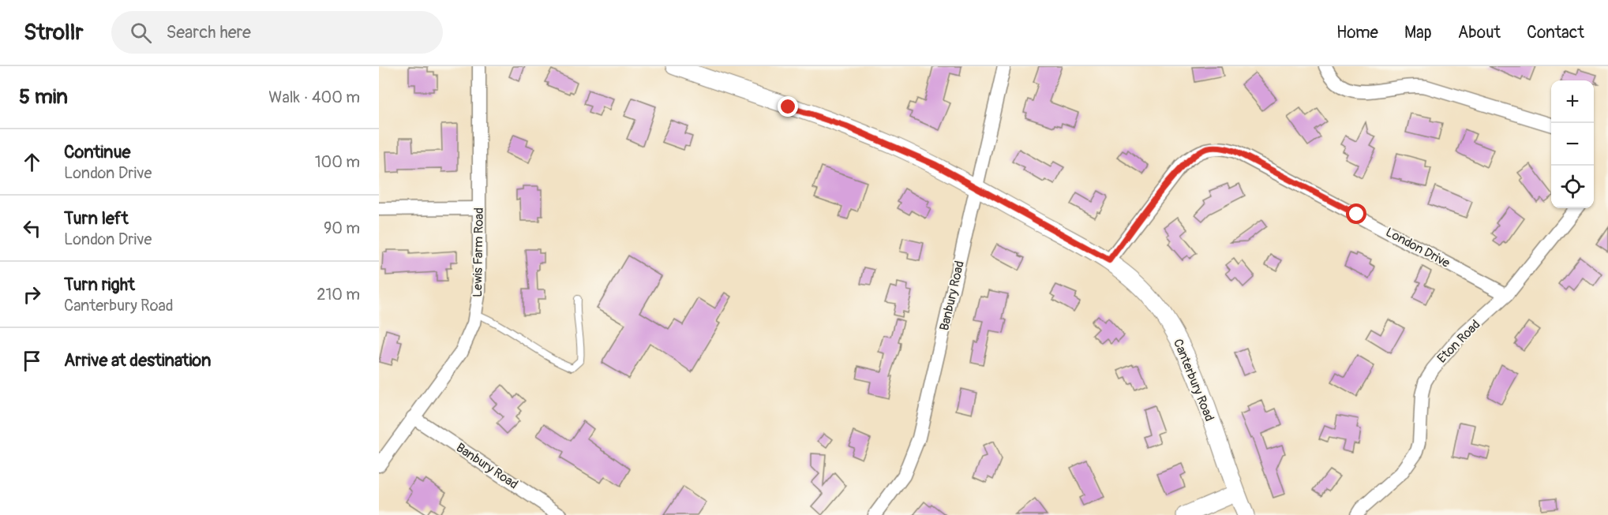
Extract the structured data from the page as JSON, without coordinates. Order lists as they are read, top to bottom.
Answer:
{
  "streets": {
    "street": [
      "London Drive",
      "Lewis Farm Road",
      "Banbury Road",
      "Eton Road",
      "Canterbury Road"
    ]
  },
  "crossings": [
    ["London Drive", "Eton Road"],
    ["London Drive", "Canterbury Road"],
    ["Lewis Farm Road", "Banbury Road"],
    ["Banbury Road", "Canterbury Road"]
  ],
  "page": {
    "header": "Strollr",
    "search": "Search here",
    "nav": [
      "Home",
      "Map",
      "About",
      "Contact"
    ],
    "heading": ["5 min", "Walk · 400 m"],
    "map_buttons": ["+", "−"],
    "list": [
      ["Continue", "London Drive", "100 m"],
      ["Turn left", "London Drive", "90 m"],
      ["Turn right", "Canterbury Road", "210 m"],
      "Arrive at destination"
    ]
  }
}
